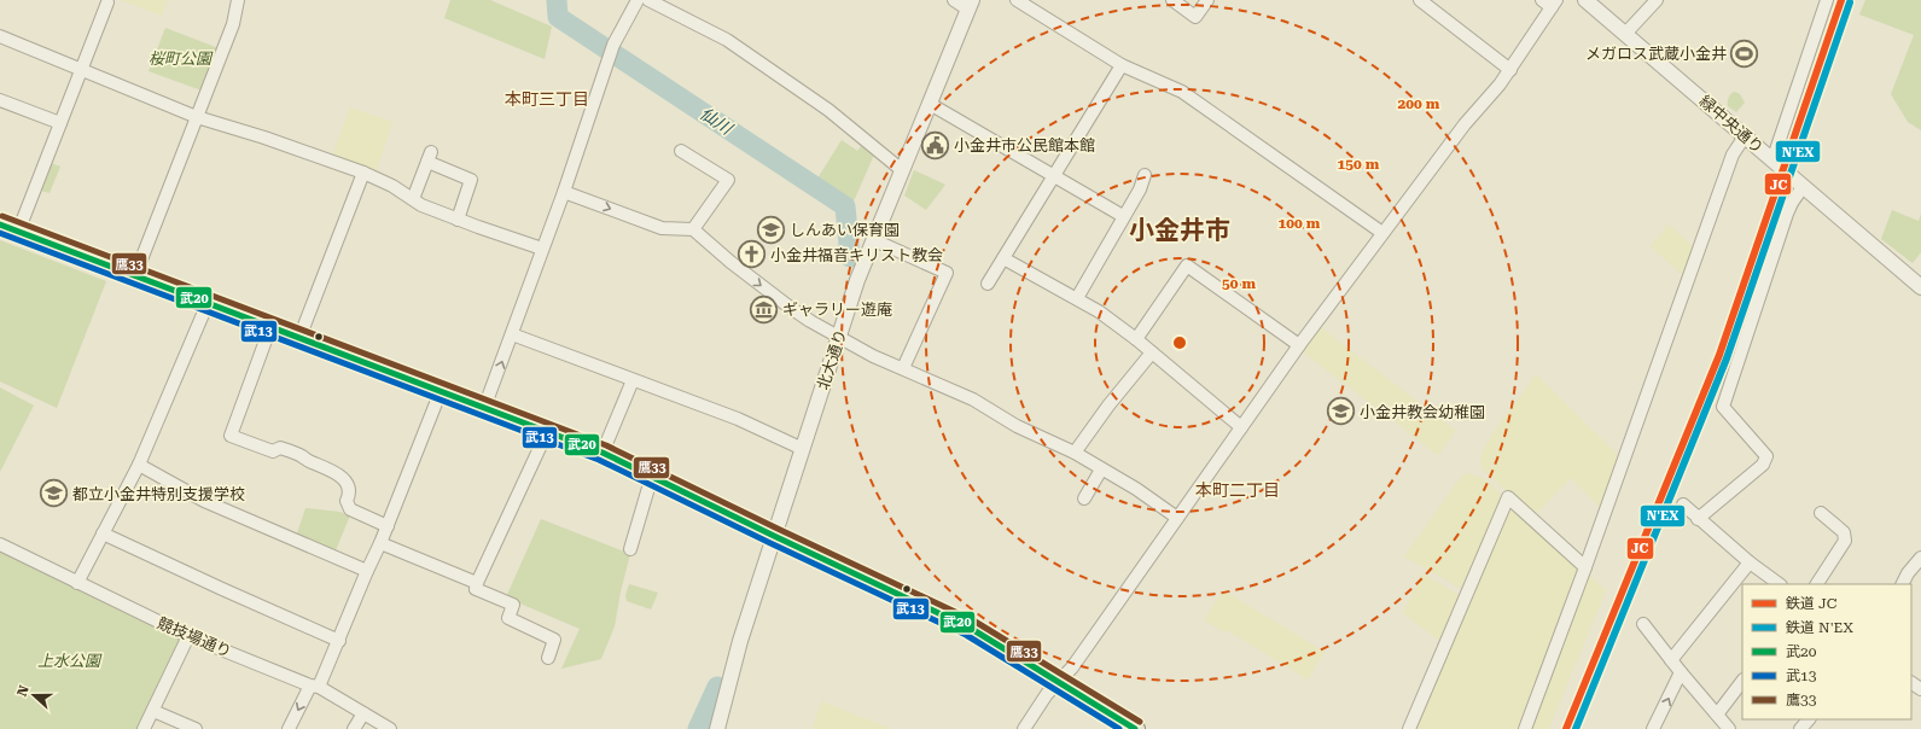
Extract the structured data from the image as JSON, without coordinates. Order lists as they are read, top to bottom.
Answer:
{
  "streets": {
    "street": ["緑中央通り", "北大通り", "競技場通り"]
  },
  "districts": ["本町三丁目", "小金井市", "本町二丁目"],
  "water": ["仙川"],
  "parks": ["桜町公園", "上水公園"],
  "places": {
    "sports": ["メガロス武蔵小金井"],
    "public building": ["小金井市公民館本館"],
    "school or university": ["しんあい保育園", "小金井教会幼稚園", "都立小金井特別支援学校"],
    "church": ["小金井福音キリスト教会"],
    "museum": ["ギャラリー遊庵"]
  },
  "lines": [
    "rail line JC",
    "rail line N'EX",
    "transit line 鷹33",
    "transit line 武20",
    "transit line 武13"
  ],
  "legend": [
    "鉄道 JC",
    "鉄道 N'EX",
    "武20",
    "武13",
    "鷹33"
  ],
  "north": "left",
  "rings": [
    "200 m",
    "150 m",
    "100 m",
    "50 m"
  ]
}
